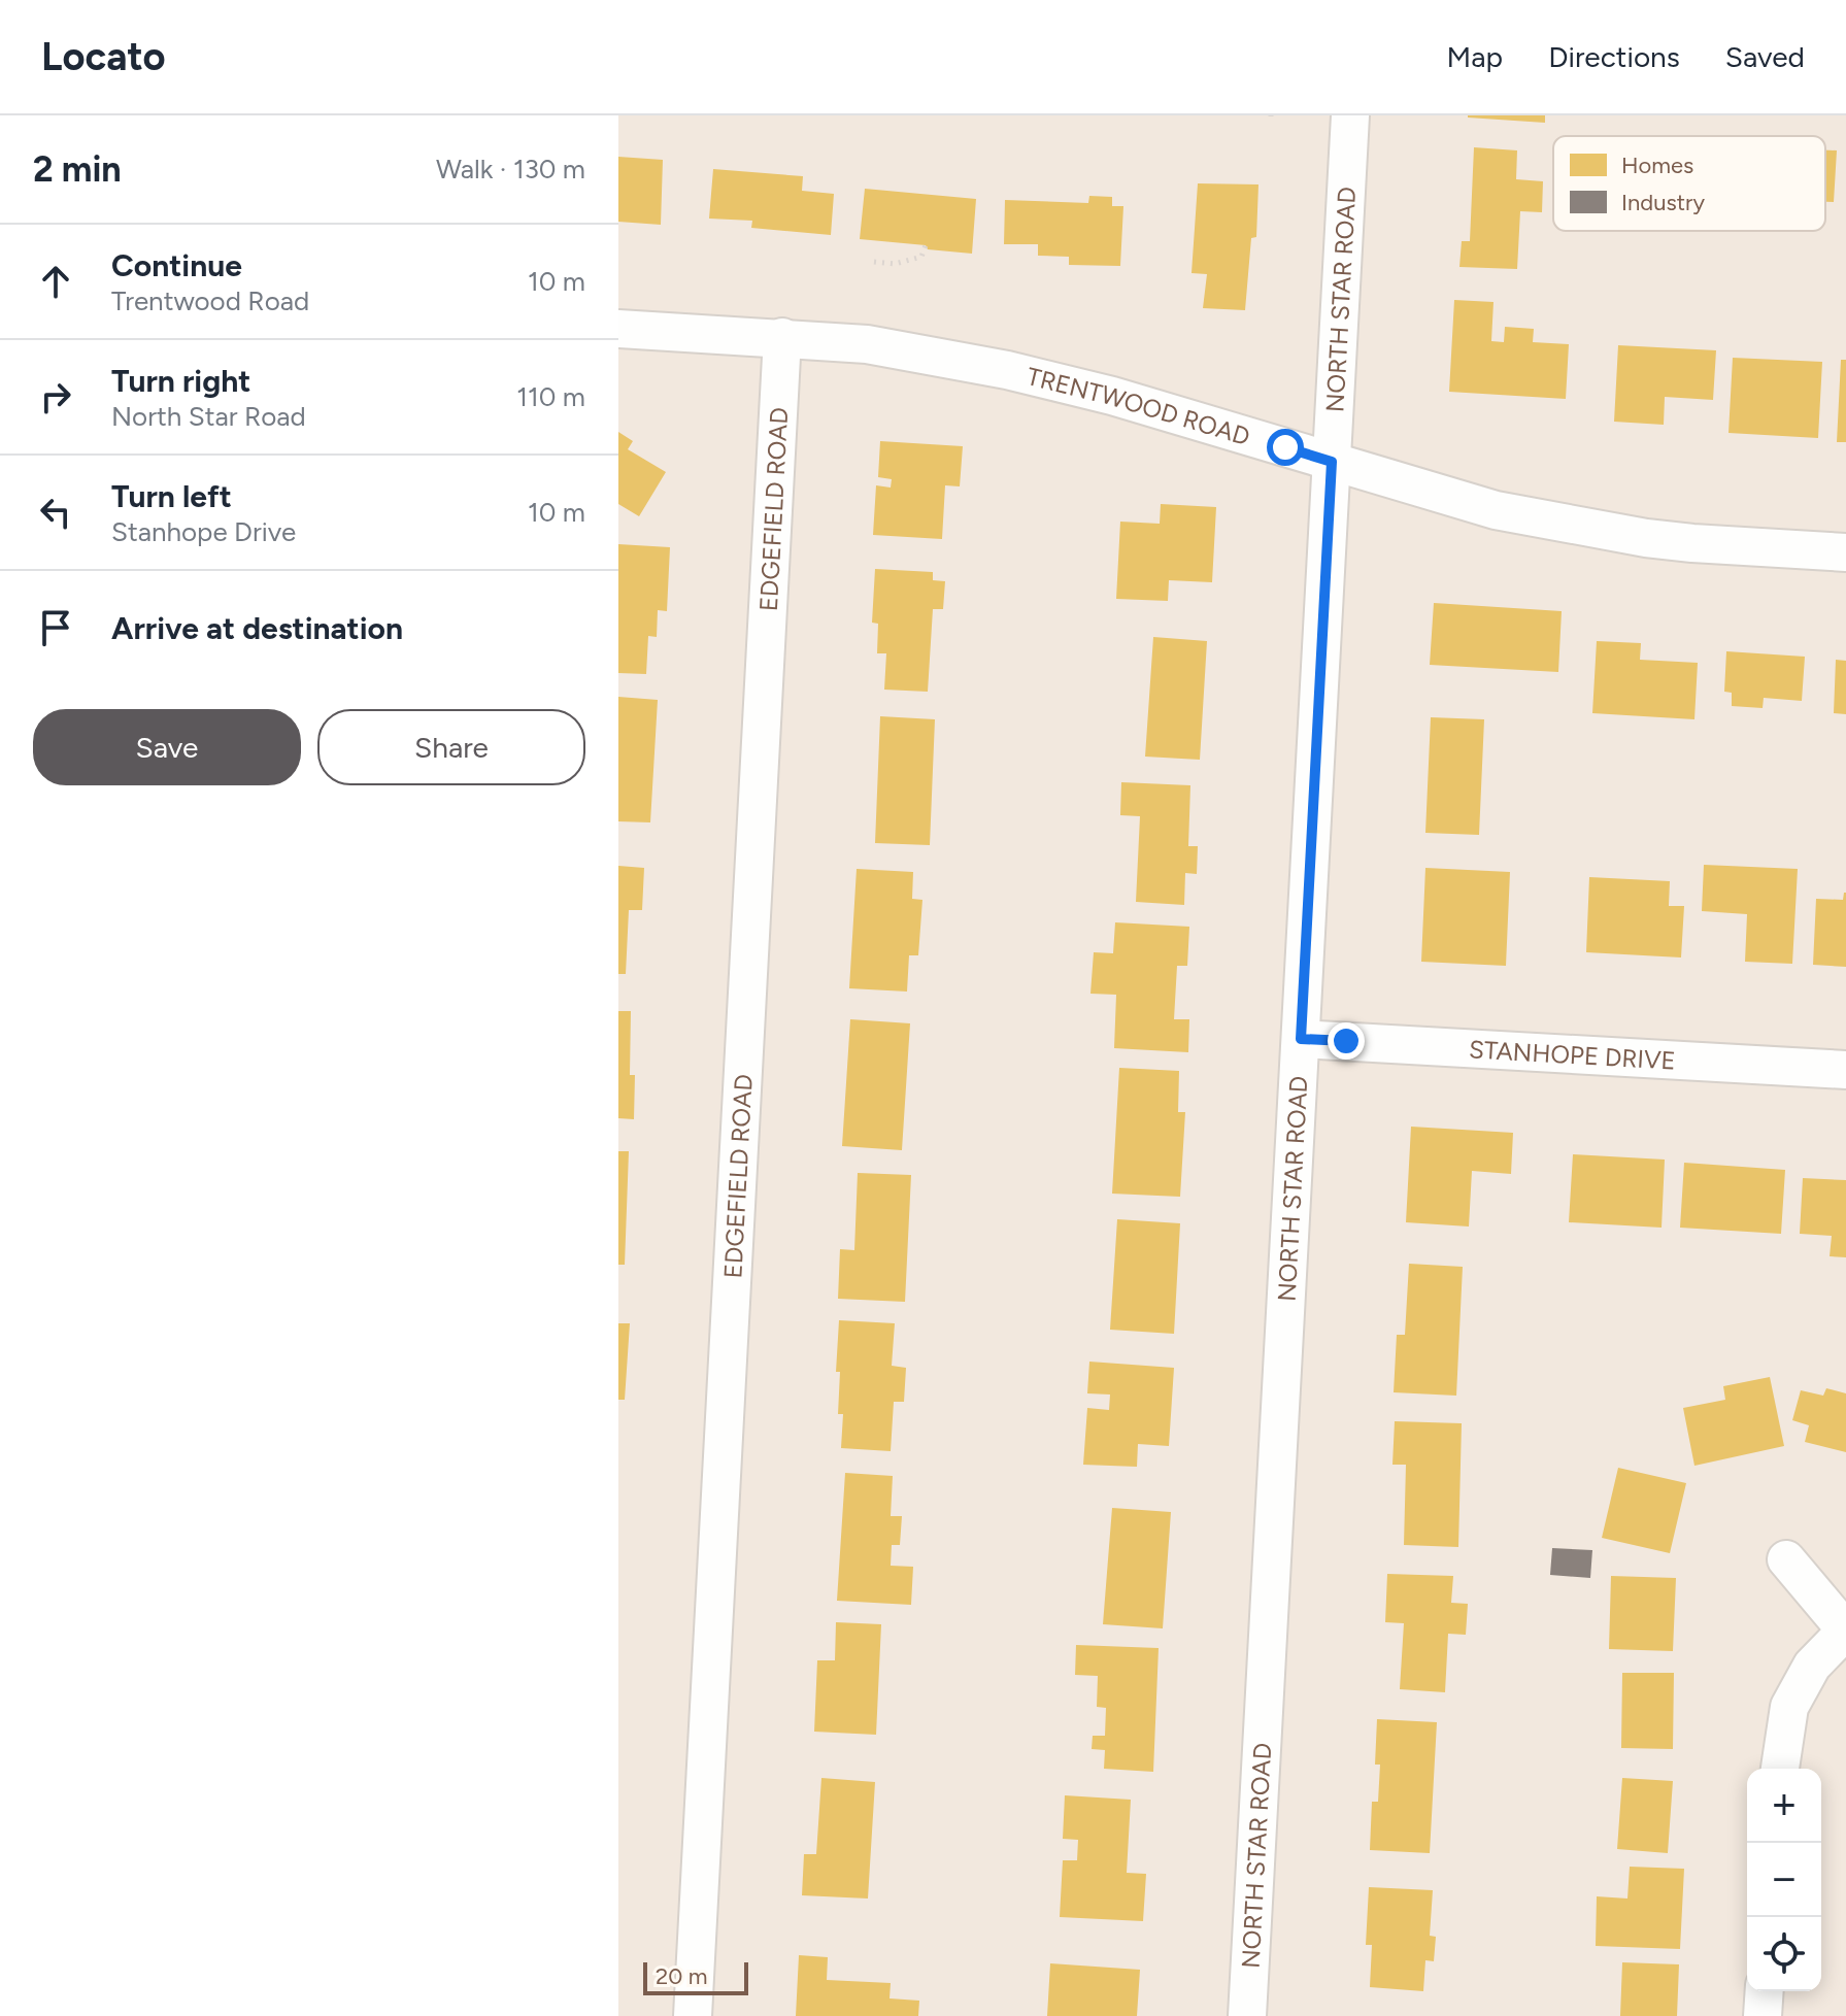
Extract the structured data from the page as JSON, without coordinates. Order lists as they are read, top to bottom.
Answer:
{
  "streets": {
    "street": [
      "NORTH STAR ROAD",
      "TRENTWOOD ROAD",
      "EDGEFIELD ROAD",
      "STANHOPE DRIVE"
    ]
  },
  "crossings": [
    ["NORTH STAR ROAD", "TRENTWOOD ROAD"],
    ["NORTH STAR ROAD", "STANHOPE DRIVE"],
    ["TRENTWOOD ROAD", "EDGEFIELD ROAD"]
  ],
  "legend": ["Homes", "Industry"],
  "scale_bar": "20 m",
  "page": {
    "header": "Locato",
    "nav": ["Map", "Directions", "Saved"],
    "heading": ["2 min", "Walk · 130 m"],
    "list": [
      ["Continue", "Trentwood Road", "10 m"],
      ["Turn right", "North Star Road", "110 m"],
      ["Turn left", "Stanhope Drive", "10 m"],
      "Arrive at destination"
    ],
    "buttons": ["Save", "Share"],
    "map_buttons": ["+", "−"],
    "scale": "20 m"
  }
}
